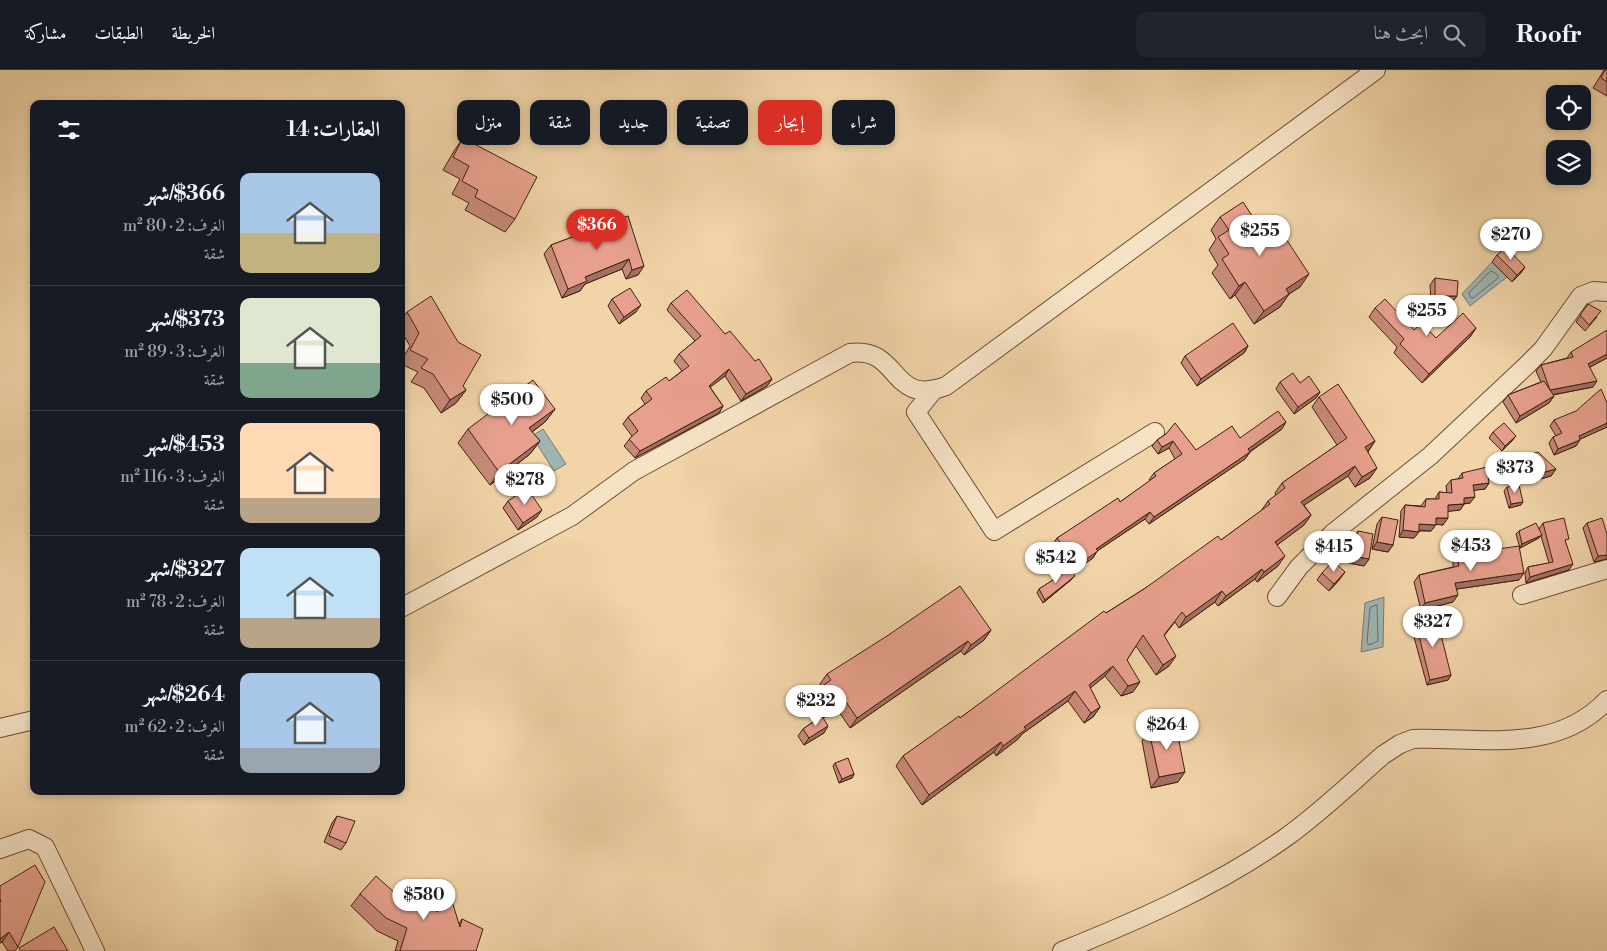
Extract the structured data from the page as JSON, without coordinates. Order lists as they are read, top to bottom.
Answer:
{
  "page": {
    "header": "Roofr",
    "search": "ابحث هنا",
    "nav": ["الخريطة", "الطبقات", "مشاركة"],
    "chip": [
      "شراء",
      "إيجار",
      "تصفية",
      "جديد",
      "شقة",
      "منزل"
    ],
    "heading": "العقارات: 14",
    "list": [
      {
        "name": "$366/شهر",
        "note": "الغرف: 2 · 80 m² · شقة"
      },
      {
        "name": "$373/شهر",
        "note": "الغرف: 3 · 89 m² · شقة"
      },
      {
        "name": "$453/شهر",
        "note": "الغرف: 3 · 116 m² · شقة"
      },
      {
        "name": "$327/شهر",
        "note": "الغرف: 2 · 78 m² · شقة"
      },
      {
        "name": "$264/شهر",
        "note": "الغرف: 2 · 62 m² · شقة"
      }
    ],
    "price": [
      "$366",
      "$255",
      "$270",
      "$255",
      "$500",
      "$373",
      "$278",
      "$453",
      "$415",
      "$542",
      "$327",
      "$232",
      "$264",
      "$580"
    ]
  }
}
